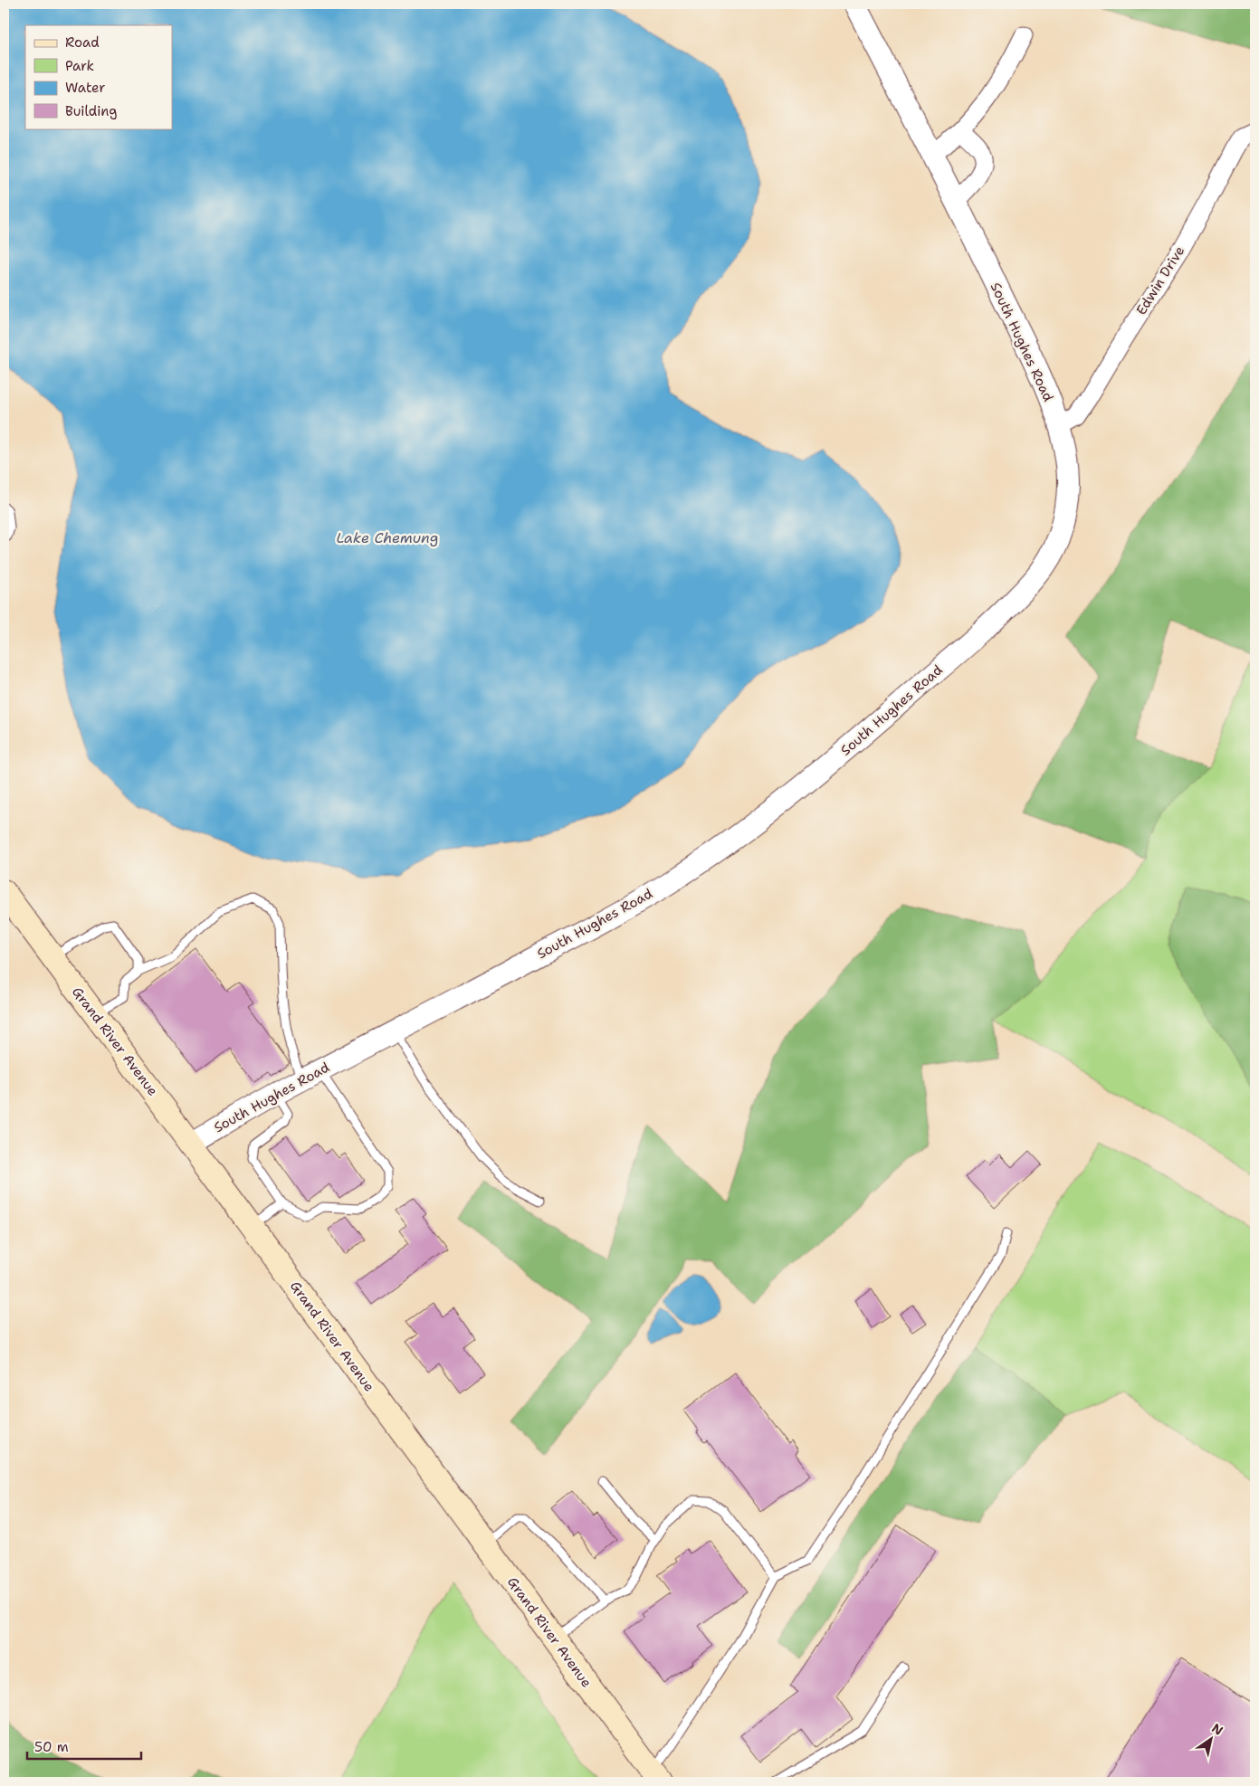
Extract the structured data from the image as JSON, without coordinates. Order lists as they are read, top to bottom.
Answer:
{
  "streets": {
    "main road": ["Grand River Avenue"],
    "street": ["Edwin Drive", "South Hughes Road"]
  },
  "crossings": [
    ["Edwin Drive", "South Hughes Road"],
    ["South Hughes Road", "Grand River Avenue"]
  ],
  "water": ["Lake Chemung"],
  "legend": [
    "Road",
    "Park",
    "Water",
    "Building"
  ],
  "scale_bar": "50 m",
  "north": "top right"
}
